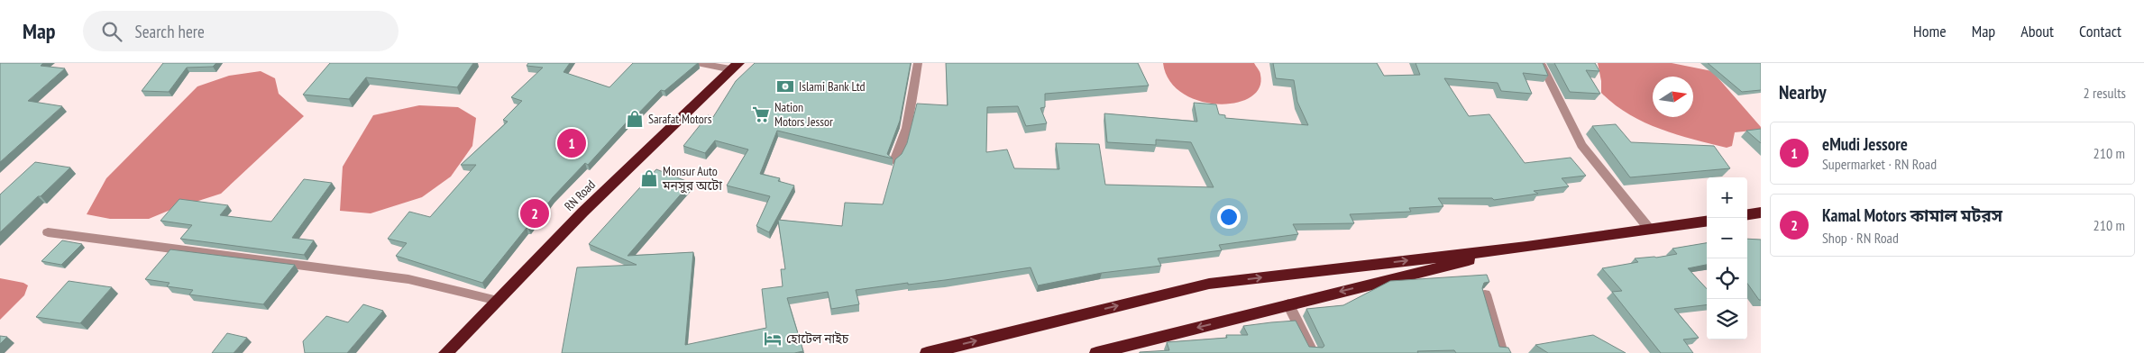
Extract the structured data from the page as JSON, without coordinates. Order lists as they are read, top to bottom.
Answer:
{
  "streets": {
    "highway": ["RN Road"]
  },
  "places": {
    "bank": ["Islami Bank Ltd"],
    "supermarket": ["Nation Motors Jessor"],
    "shop": ["Sarafat Motors", "Monsur Auto মনসুর অটো"],
    "hotel": ["হোটেল নাইচ"]
  },
  "north": "right",
  "page": {
    "header": "Map",
    "search": "Search here",
    "nav": [
      "Home",
      "Map",
      "About",
      "Contact"
    ],
    "heading": ["Nearby", "2 results"],
    "list": [
      {
        "mark": "1",
        "name": "eMudi Jessore",
        "note": "Supermarket · RN Road",
        "value": "210 m"
      },
      {
        "mark": "2",
        "name": "Kamal Motors কামাল মটরস",
        "note": "Shop · RN Road",
        "value": "210 m"
      }
    ],
    "pins": ["1", "2"],
    "map_buttons": ["+", "−"]
  }
}
